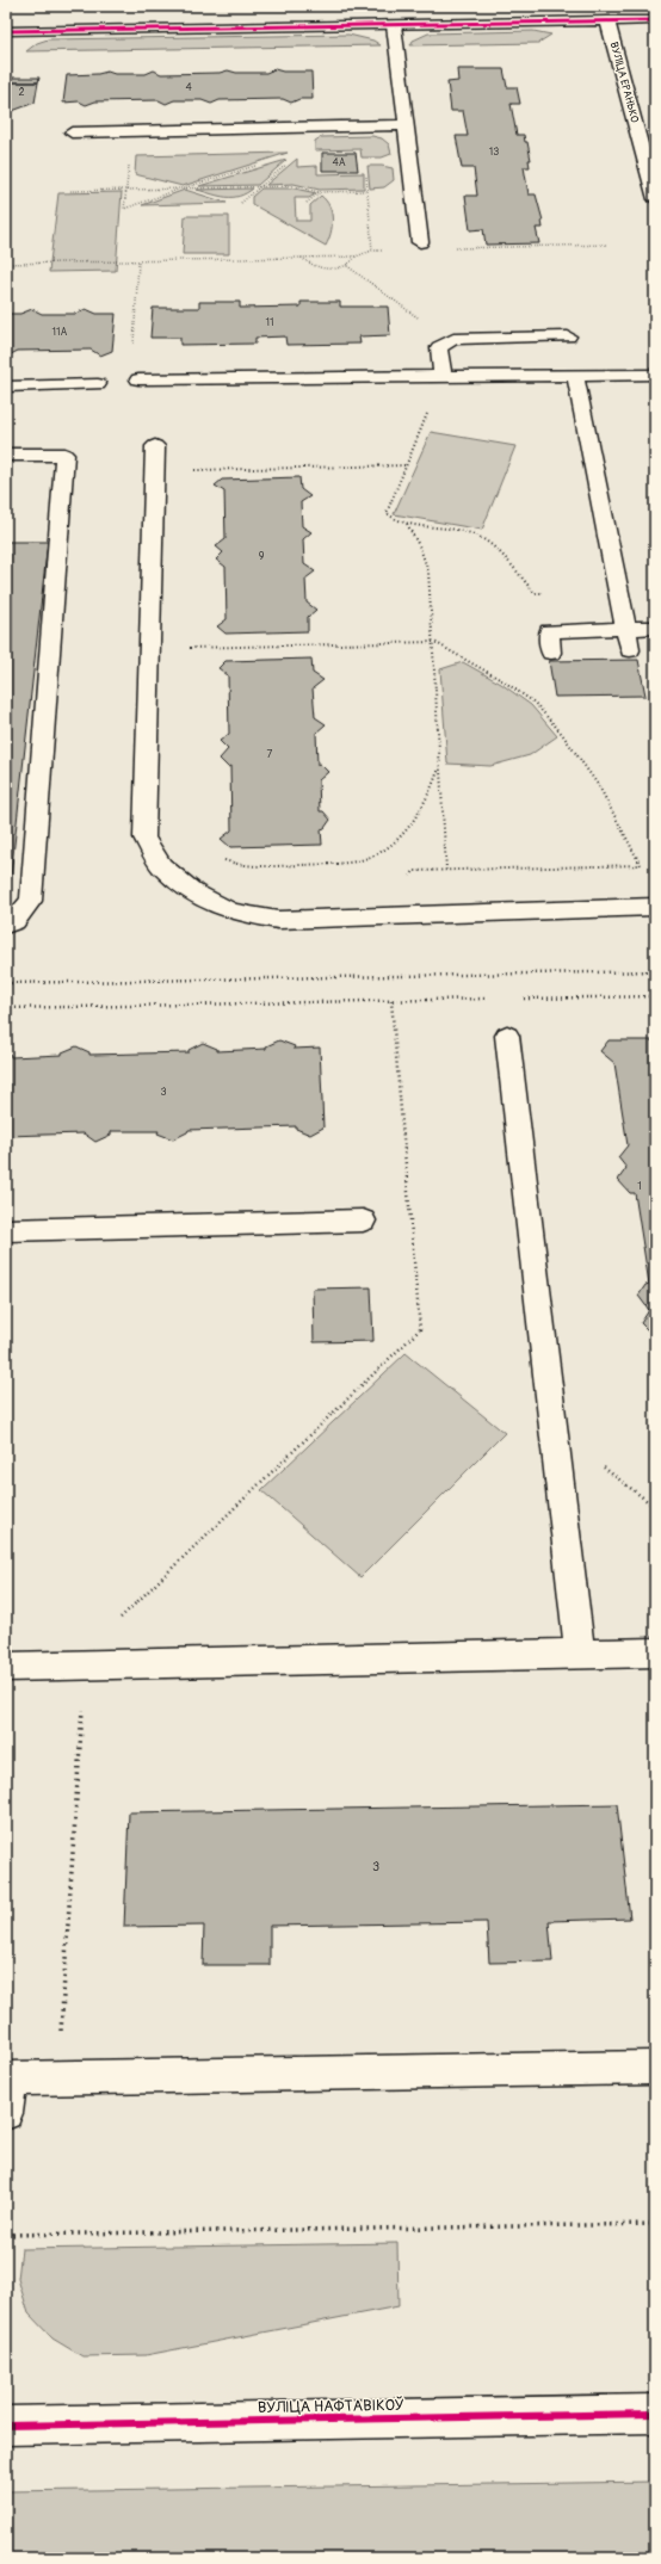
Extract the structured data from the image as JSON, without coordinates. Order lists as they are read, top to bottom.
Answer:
{
  "streets": {
    "street": ["ВУЛІЦА ЕРАНЬКО", "ВУЛІЦА НАФТАВІКОЎ"]
  },
  "house_numbers": [
    "4",
    "2",
    "13",
    "4А",
    "11",
    "11А",
    "9",
    "7",
    "3",
    "1",
    "3"
  ]
}
